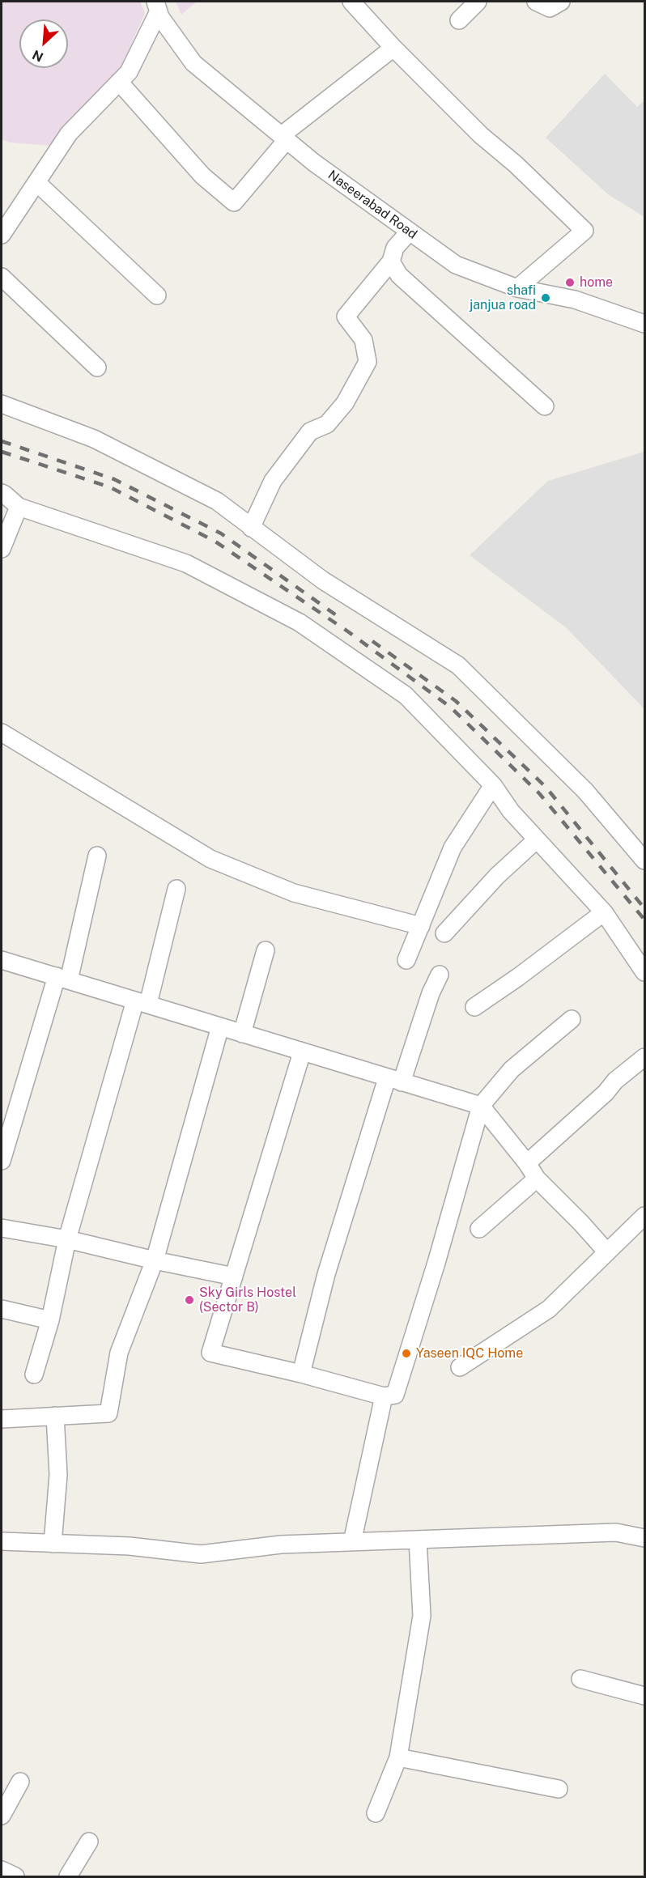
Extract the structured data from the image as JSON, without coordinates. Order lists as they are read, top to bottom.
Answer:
{
  "streets": {
    "street": ["Naseerabad Road"]
  },
  "places": [
    "home",
    "shafi janjua road",
    "Sky Girls Hostel (Sector B)",
    "Yaseen IQC Home"
  ],
  "north": "bottom left"
}
